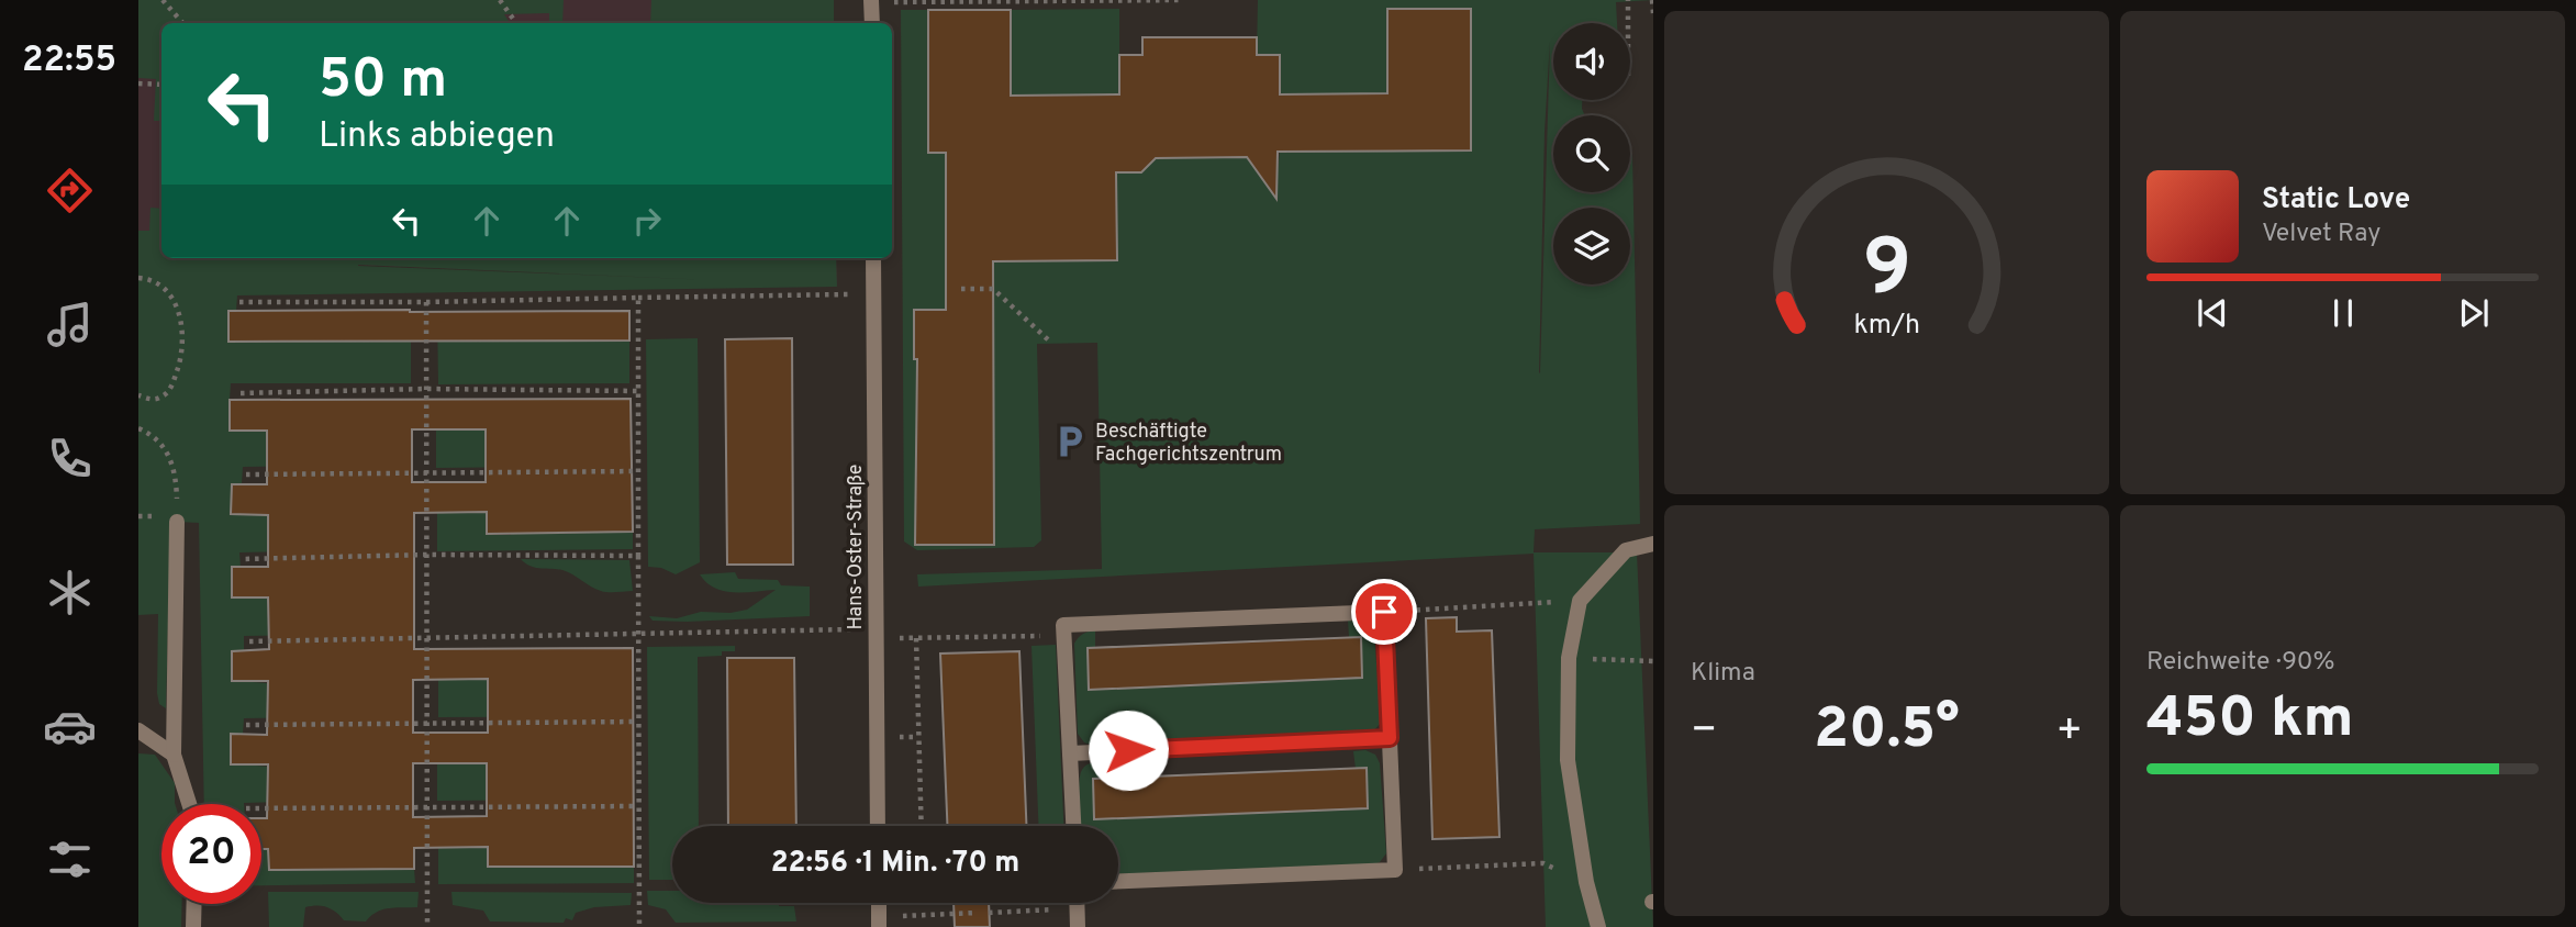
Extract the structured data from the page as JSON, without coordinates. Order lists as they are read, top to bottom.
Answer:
{
  "streets": {
    "street": ["Hans-Oster-Straße"]
  },
  "places": {
    "parking": ["Beschäftigte Fachgerichtszentrum"]
  },
  "page": {
    "tabs": "22:55",
    "turn": ["50 m", "Links abbiegen"],
    "song": ["Static Love", "Velvet Ray"],
    "tile": [
      "Klima",
      ["Reichweite · 90%", "450 km"]
    ],
    "heat": ["−", "20.5°", "+"],
    "limit": "20",
    "trip": "22:56 · 1 Min. · 70 m",
    "gauge": ["9", "km/h"]
  }
}
